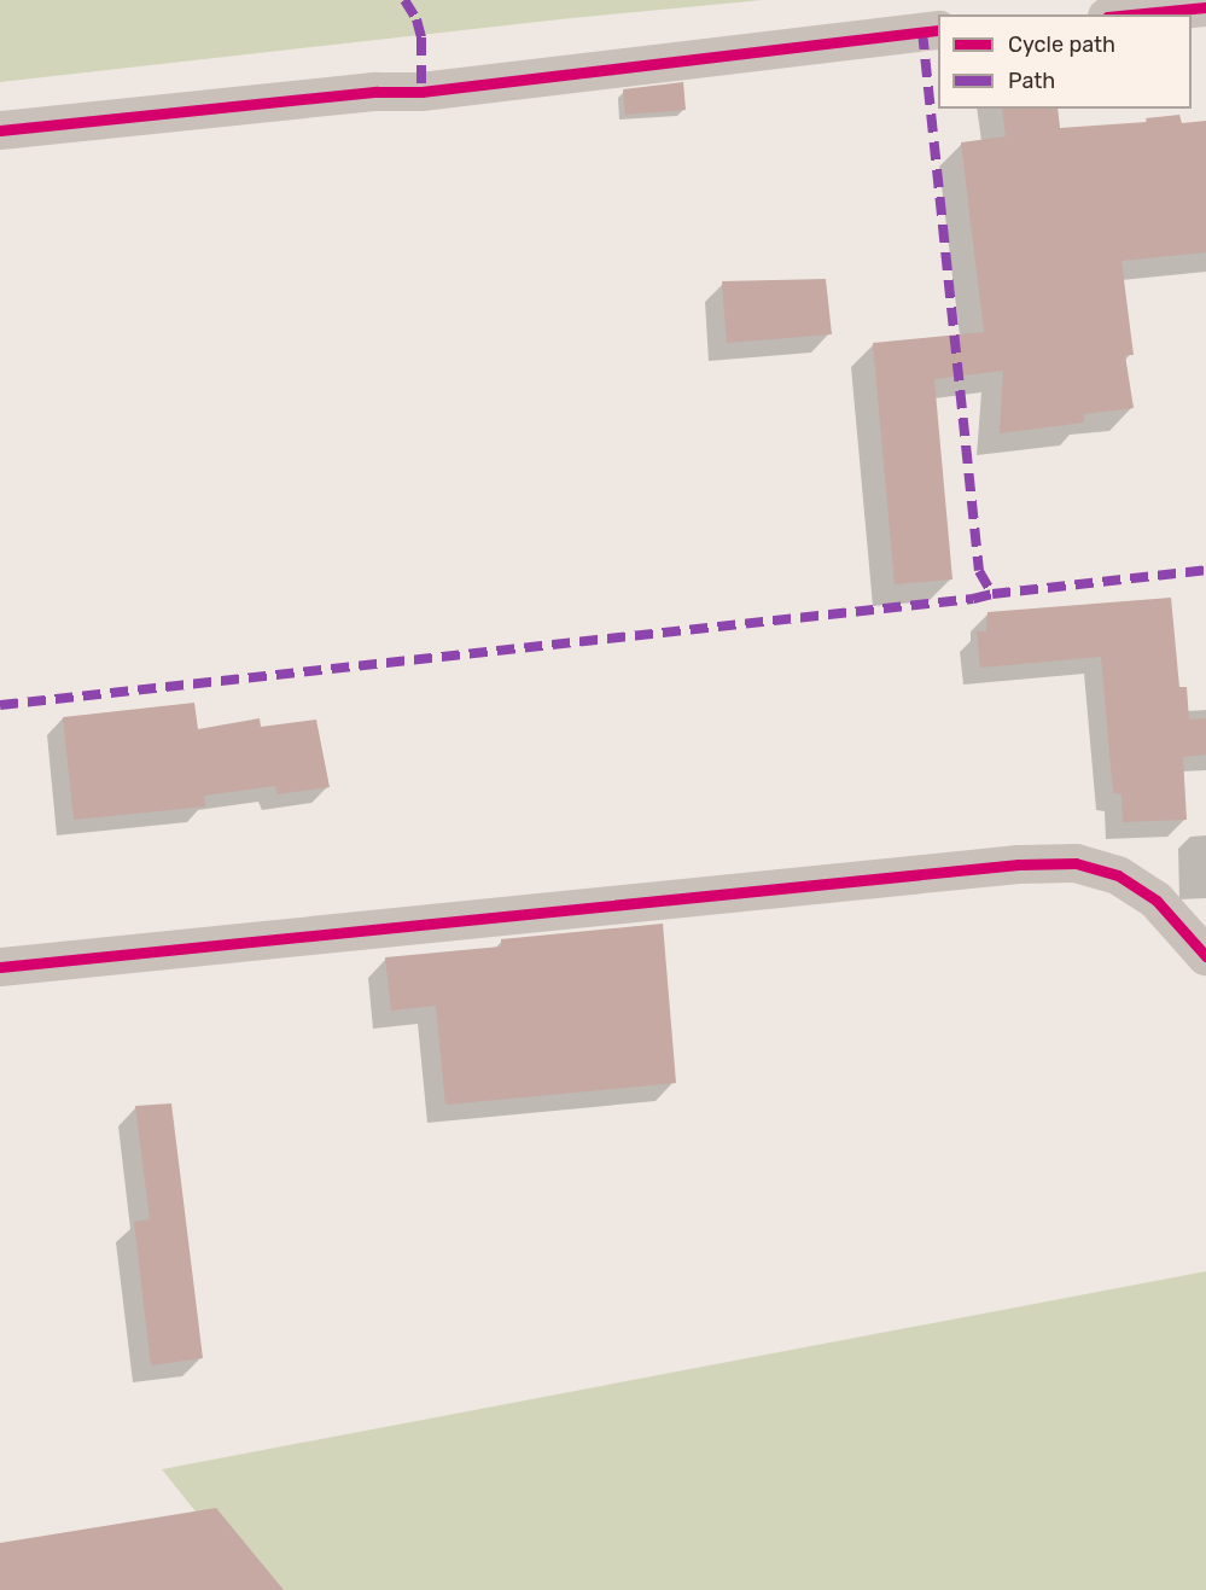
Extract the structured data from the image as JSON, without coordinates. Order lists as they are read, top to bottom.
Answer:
{
  "legend": ["Cycle path", "Path"]
}
